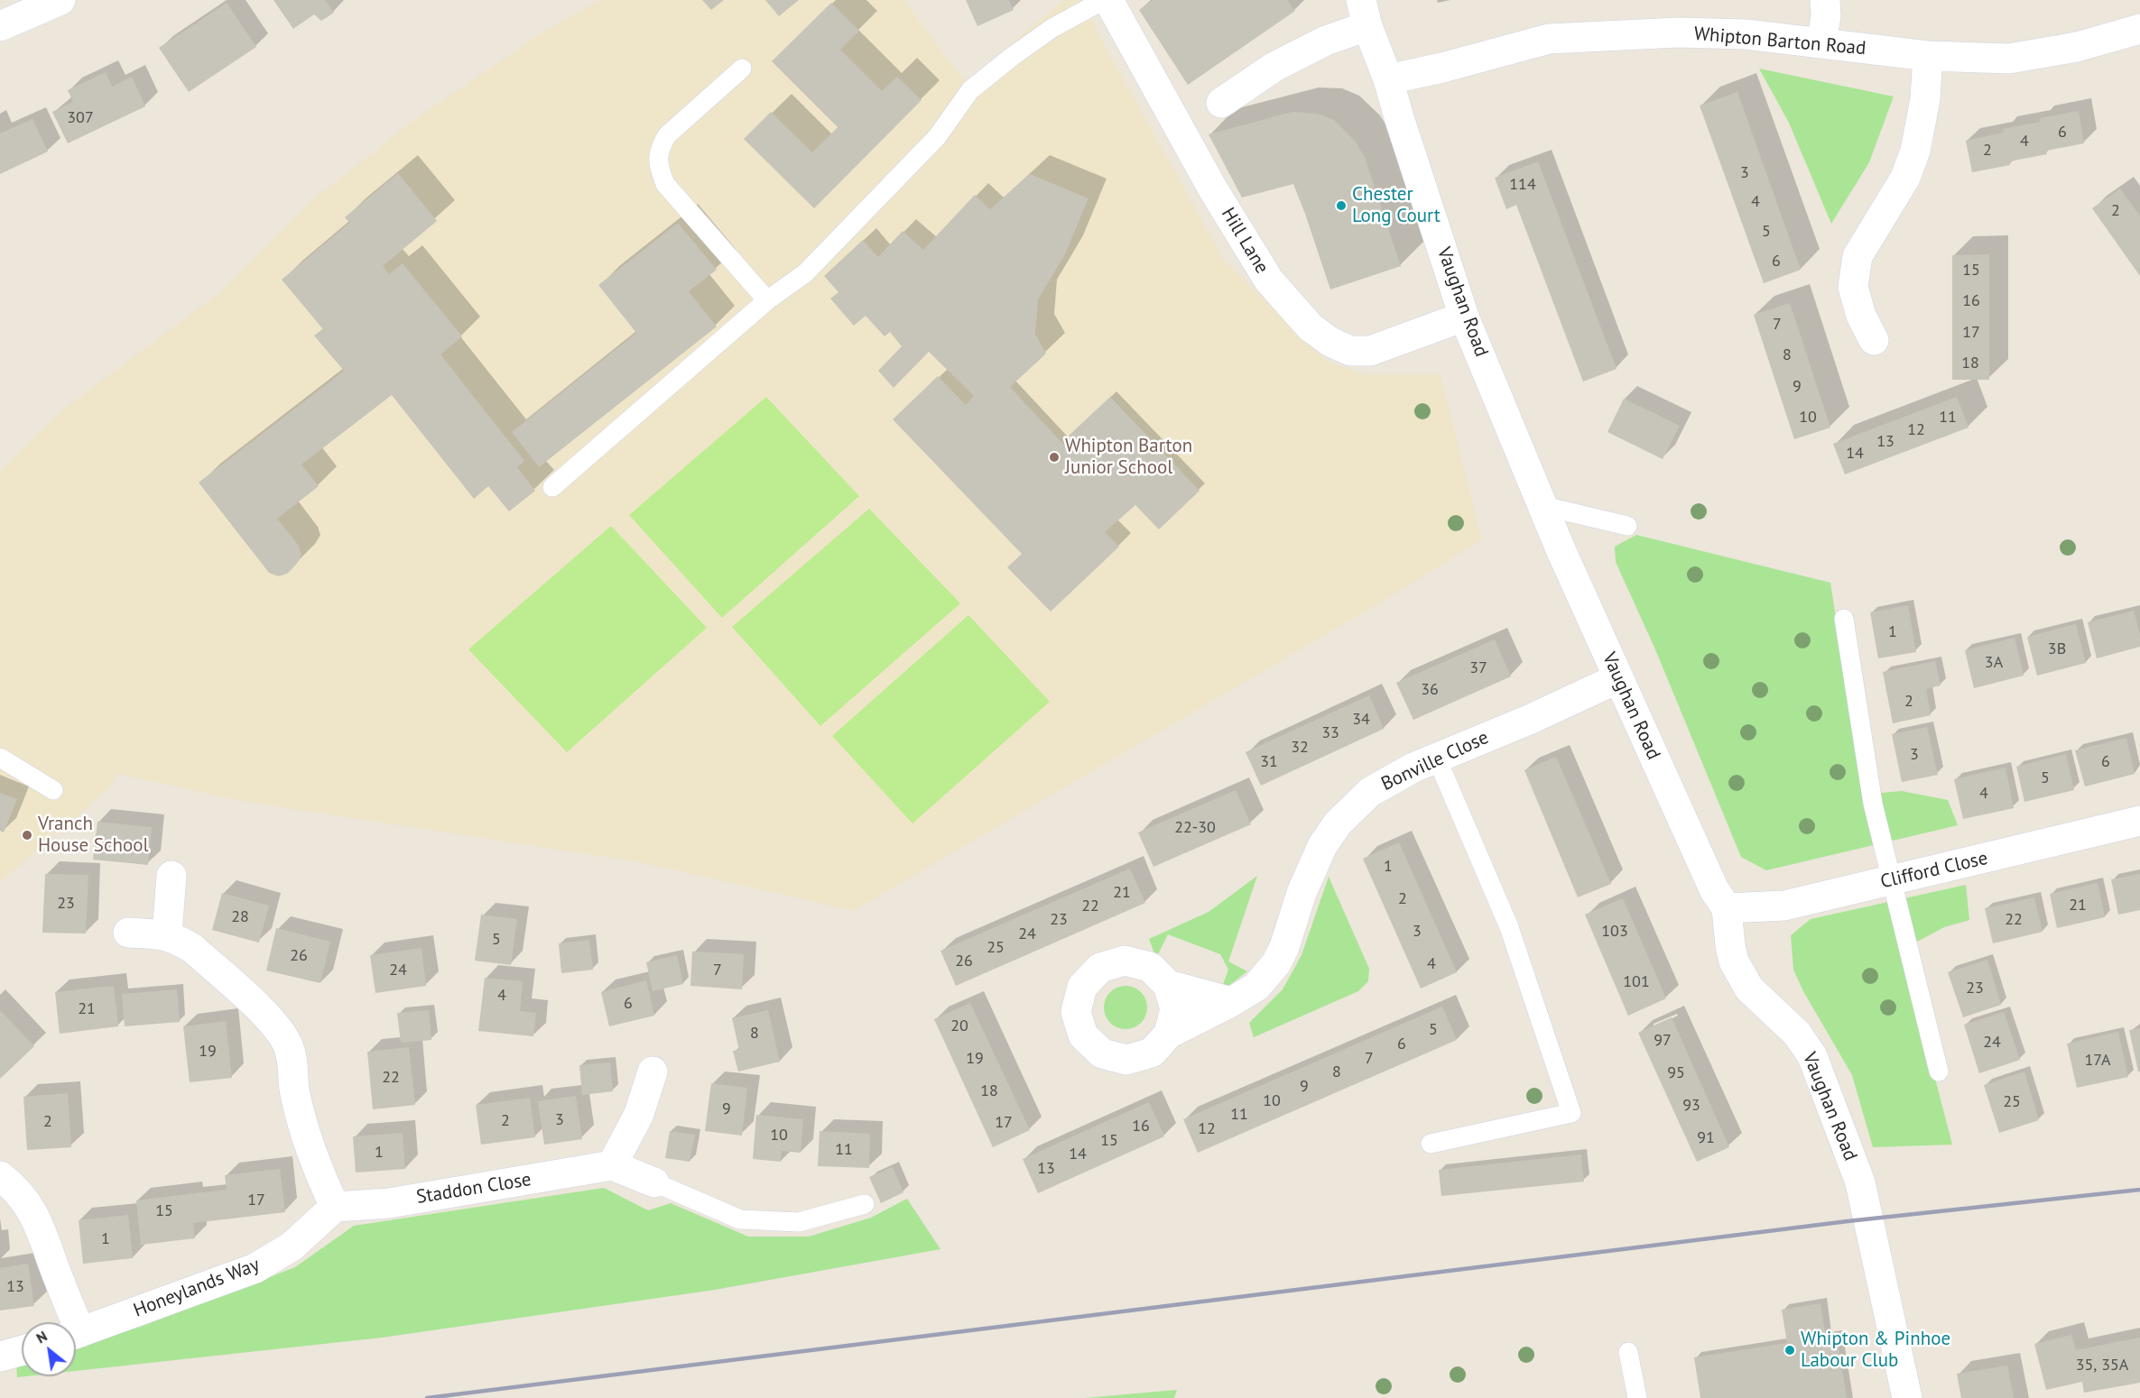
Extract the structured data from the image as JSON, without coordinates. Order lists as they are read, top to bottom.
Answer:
{
  "streets": {
    "street": [
      "Whipton Barton Road",
      "Hill Lane",
      "Vaughan Road",
      "Bonville Close",
      "Clifford Close",
      "Staddon Close",
      "Honeylands Way"
    ]
  },
  "crossings": [
    ["Whipton Barton Road", "Vaughan Road"],
    ["Hill Lane", "Vaughan Road"],
    ["Vaughan Road", "Bonville Close"],
    ["Vaughan Road", "Clifford Close"],
    ["Staddon Close", "Honeylands Way"]
  ],
  "places": [
    "Chester Long Court",
    "Whipton Barton Junior School",
    "Vranch House School",
    "Whipton & Pinhoe Labour Club"
  ],
  "house_numbers": [
    "307",
    "6",
    "4",
    "2",
    "3",
    "114",
    "4",
    "2",
    "5",
    "6",
    "15",
    "16",
    "7",
    "17",
    "8",
    "18",
    "9",
    "10",
    "11",
    "12",
    "13",
    "14",
    "1",
    "3B",
    "3A",
    "37",
    "36",
    "2",
    "34",
    "33",
    "32",
    "3",
    "31",
    "6",
    "5",
    "4",
    "22-30",
    "1",
    "21",
    "2",
    "23",
    "21",
    "22",
    "28",
    "23",
    "22",
    "3",
    "103",
    "24",
    "5",
    "25",
    "26",
    "26",
    "4",
    "24",
    "7",
    "101",
    "23",
    "4",
    "6",
    "21",
    "20",
    "5",
    "8",
    "97",
    "24",
    "6",
    "19",
    "19",
    "7",
    "17A",
    "8",
    "95",
    "22",
    "9",
    "18",
    "10",
    "25",
    "93",
    "9",
    "11",
    "3",
    "2",
    "2",
    "17",
    "16",
    "12",
    "10",
    "91",
    "15",
    "11",
    "1",
    "14",
    "13",
    "17",
    "15",
    "1",
    "13",
    "35, 35A"
  ],
  "north": "top left"
}
